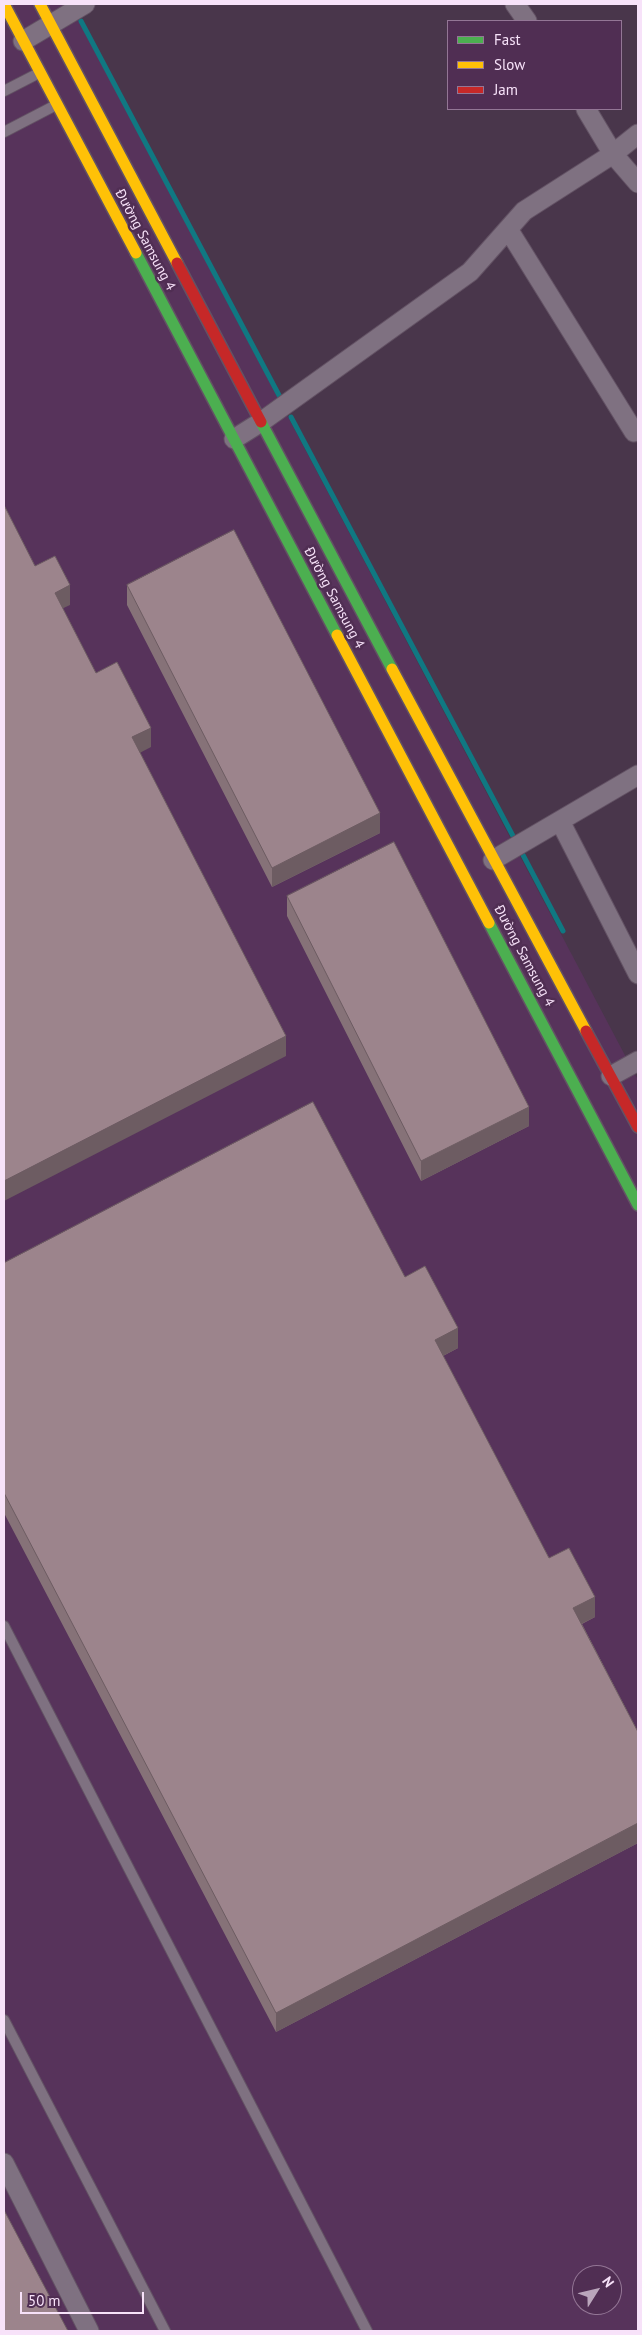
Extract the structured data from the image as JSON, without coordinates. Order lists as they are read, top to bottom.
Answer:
{
  "streets": {
    "main road": ["Đường Samsung 4"]
  },
  "legend": ["Fast", "Slow", "Jam"],
  "scale_bar": "50 m",
  "north": "top right"
}
